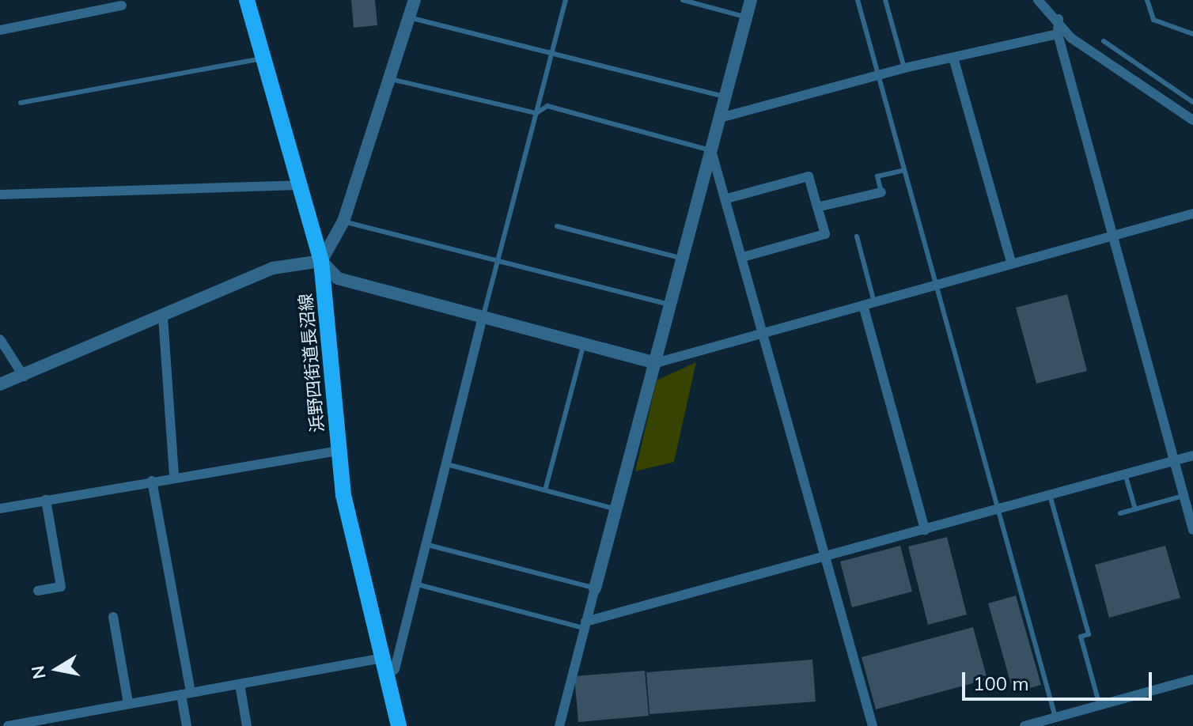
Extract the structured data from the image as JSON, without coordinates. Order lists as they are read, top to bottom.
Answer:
{
  "streets": {
    "main road": ["浜野四街道長沼線"]
  },
  "scale_bar": "100 m",
  "north": "left"
}
